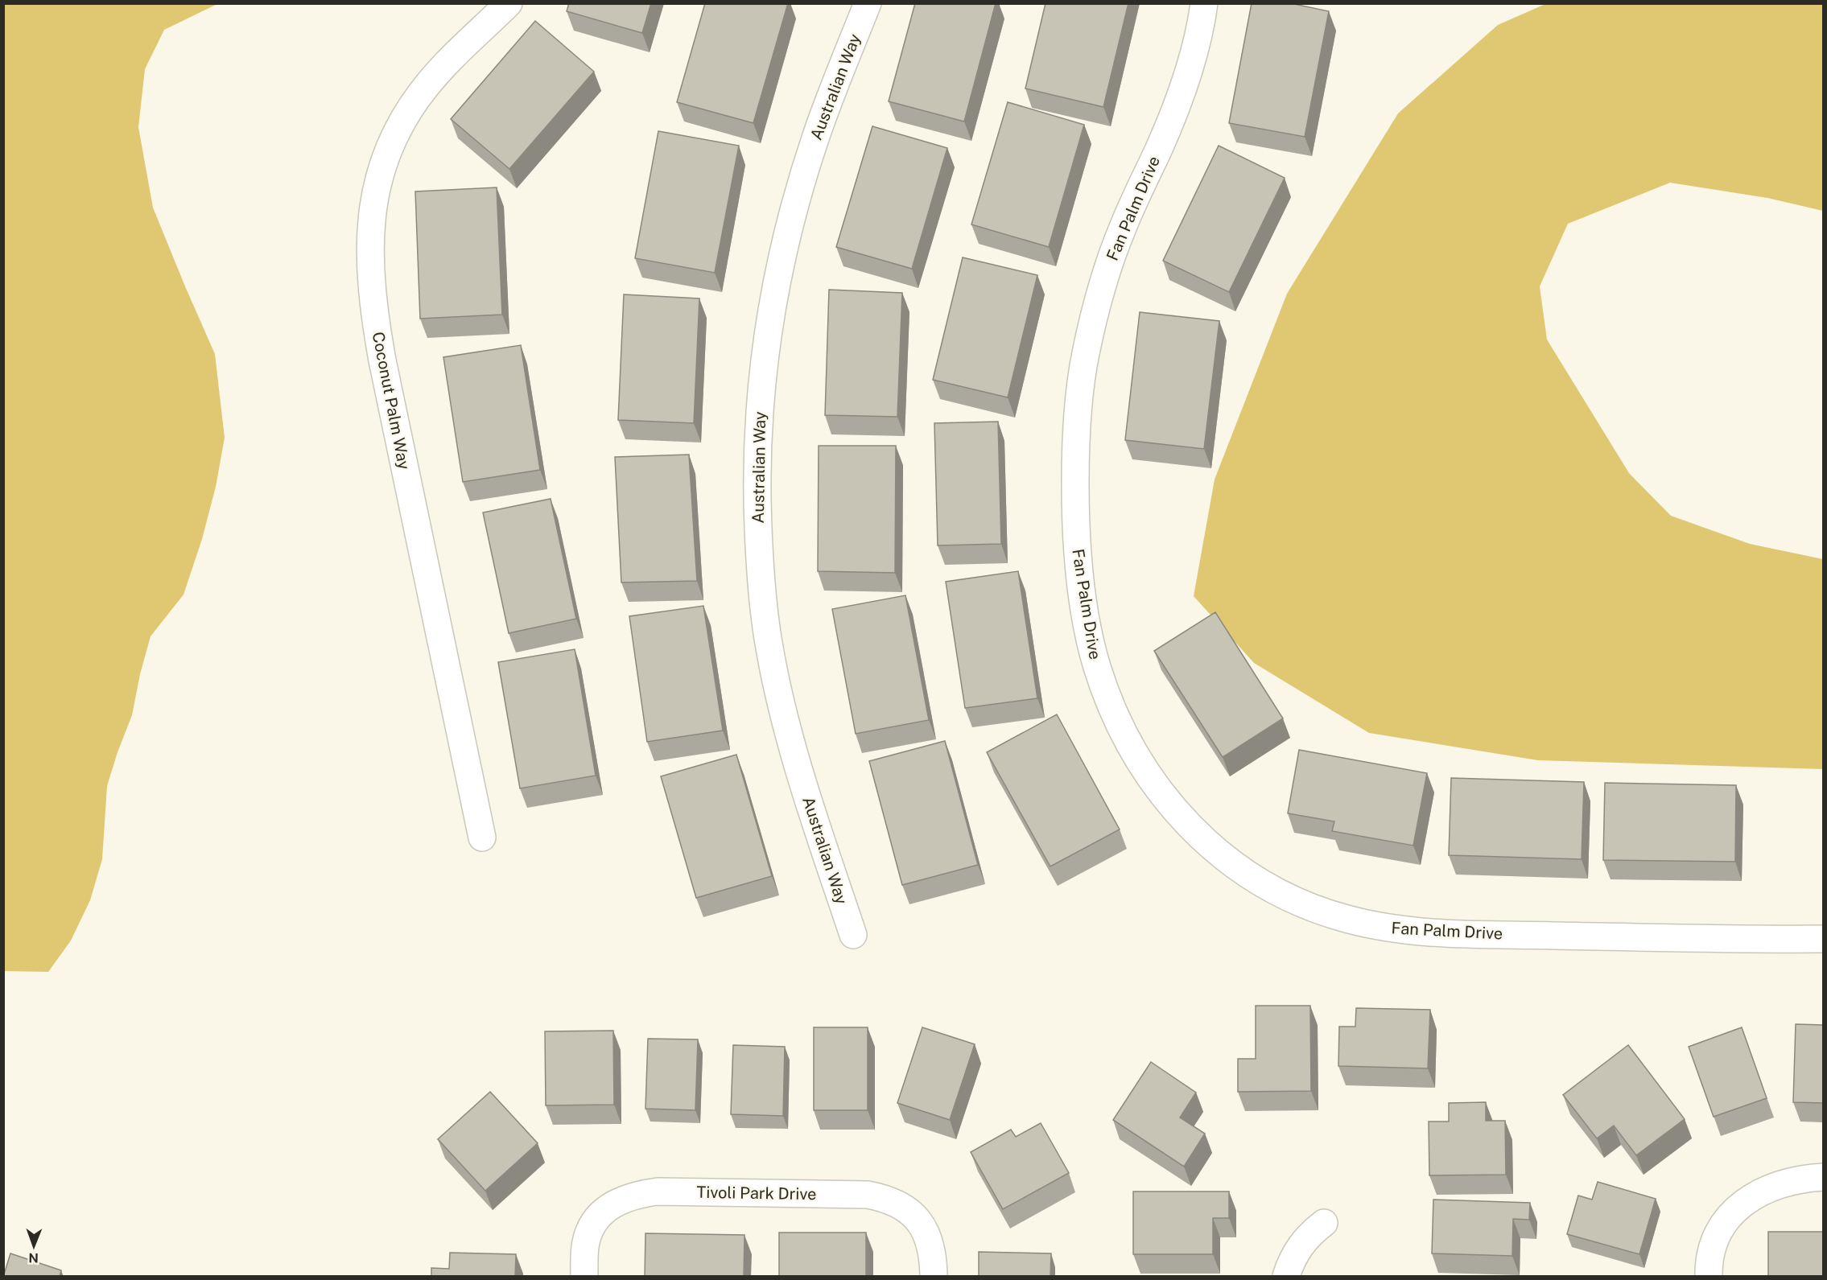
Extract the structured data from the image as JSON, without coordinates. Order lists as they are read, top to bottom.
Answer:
{
  "streets": {
    "street": [
      "Australian Way",
      "Fan Palm Drive",
      "Coconut Palm Way",
      "Tivoli Park Drive"
    ]
  },
  "north": "bottom"
}
